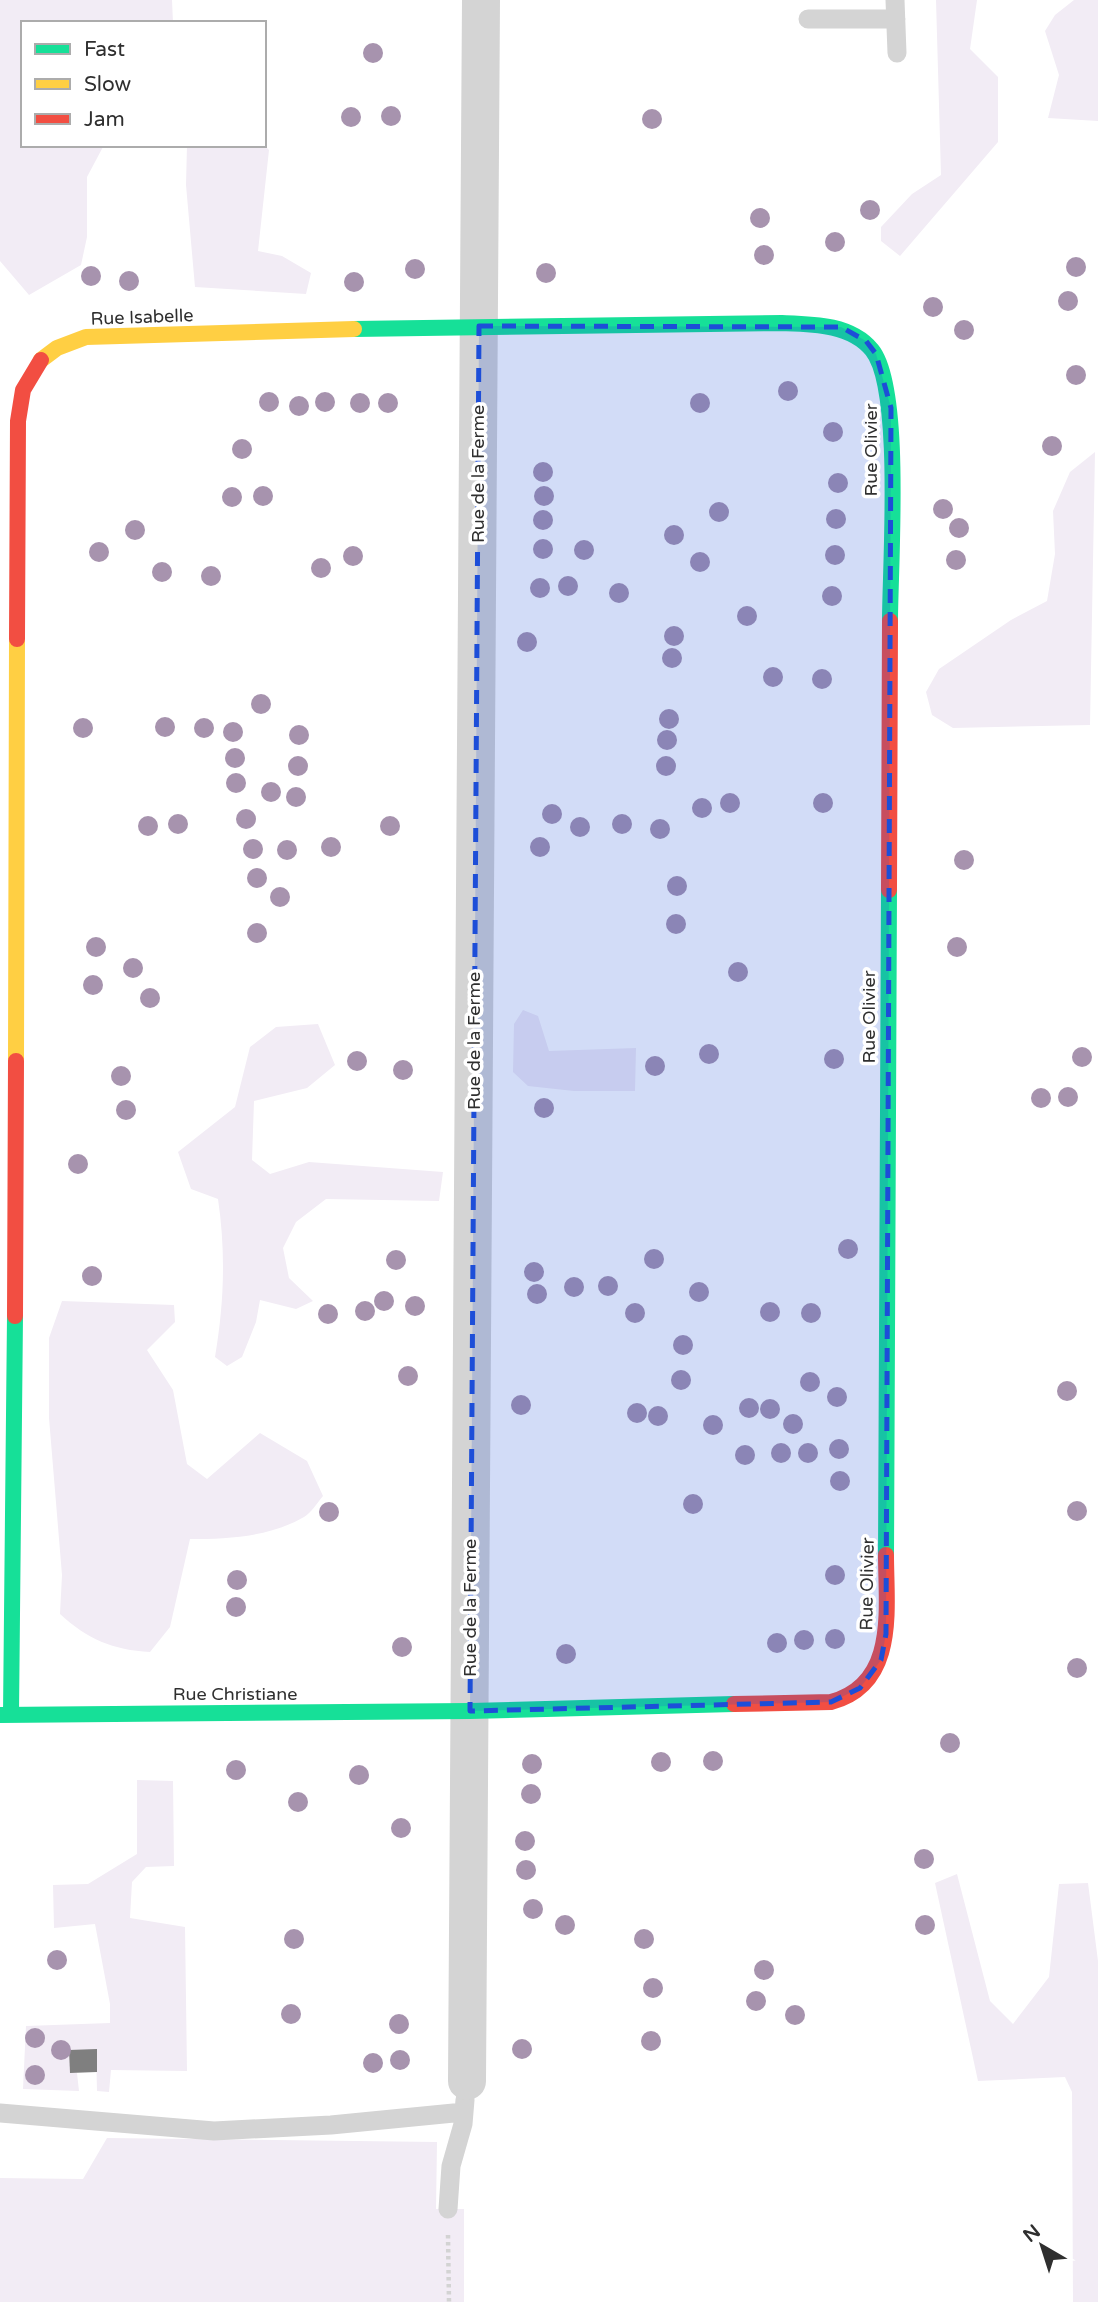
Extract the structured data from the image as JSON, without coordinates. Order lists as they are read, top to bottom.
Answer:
{
  "streets": {
    "street": [
      "Rue Isabelle",
      "Rue Olivier",
      "Rue de la Ferme",
      "Rue Christiane"
    ]
  },
  "crossings": [
    ["Rue Isabelle", "Rue Olivier"],
    ["Rue Isabelle", "Rue de la Ferme"],
    ["Rue Isabelle", "Rue Christiane"],
    ["Rue Olivier", "Rue de la Ferme"],
    ["Rue Olivier", "Rue Christiane"],
    ["Rue de la Ferme", "Rue Christiane"]
  ],
  "legend": ["Fast", "Slow", "Jam"],
  "north": "top left"
}
